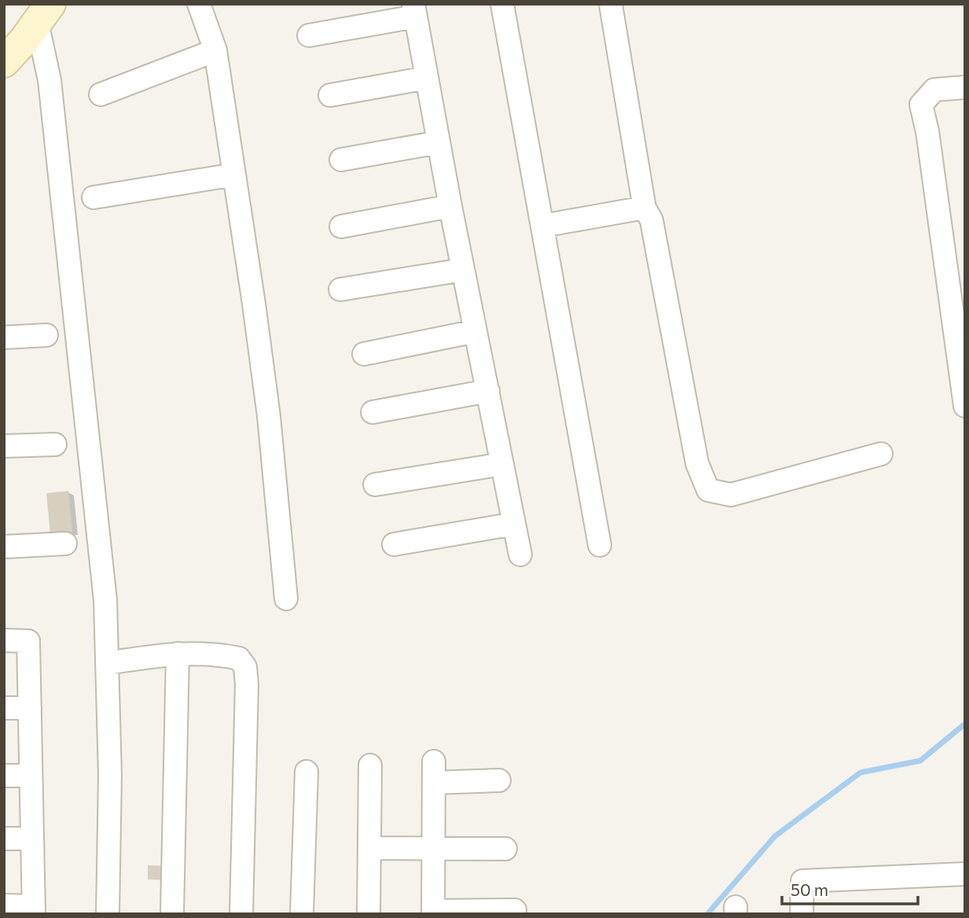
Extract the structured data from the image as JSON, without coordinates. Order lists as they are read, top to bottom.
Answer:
{
  "scale_bar": "50 m"
}
